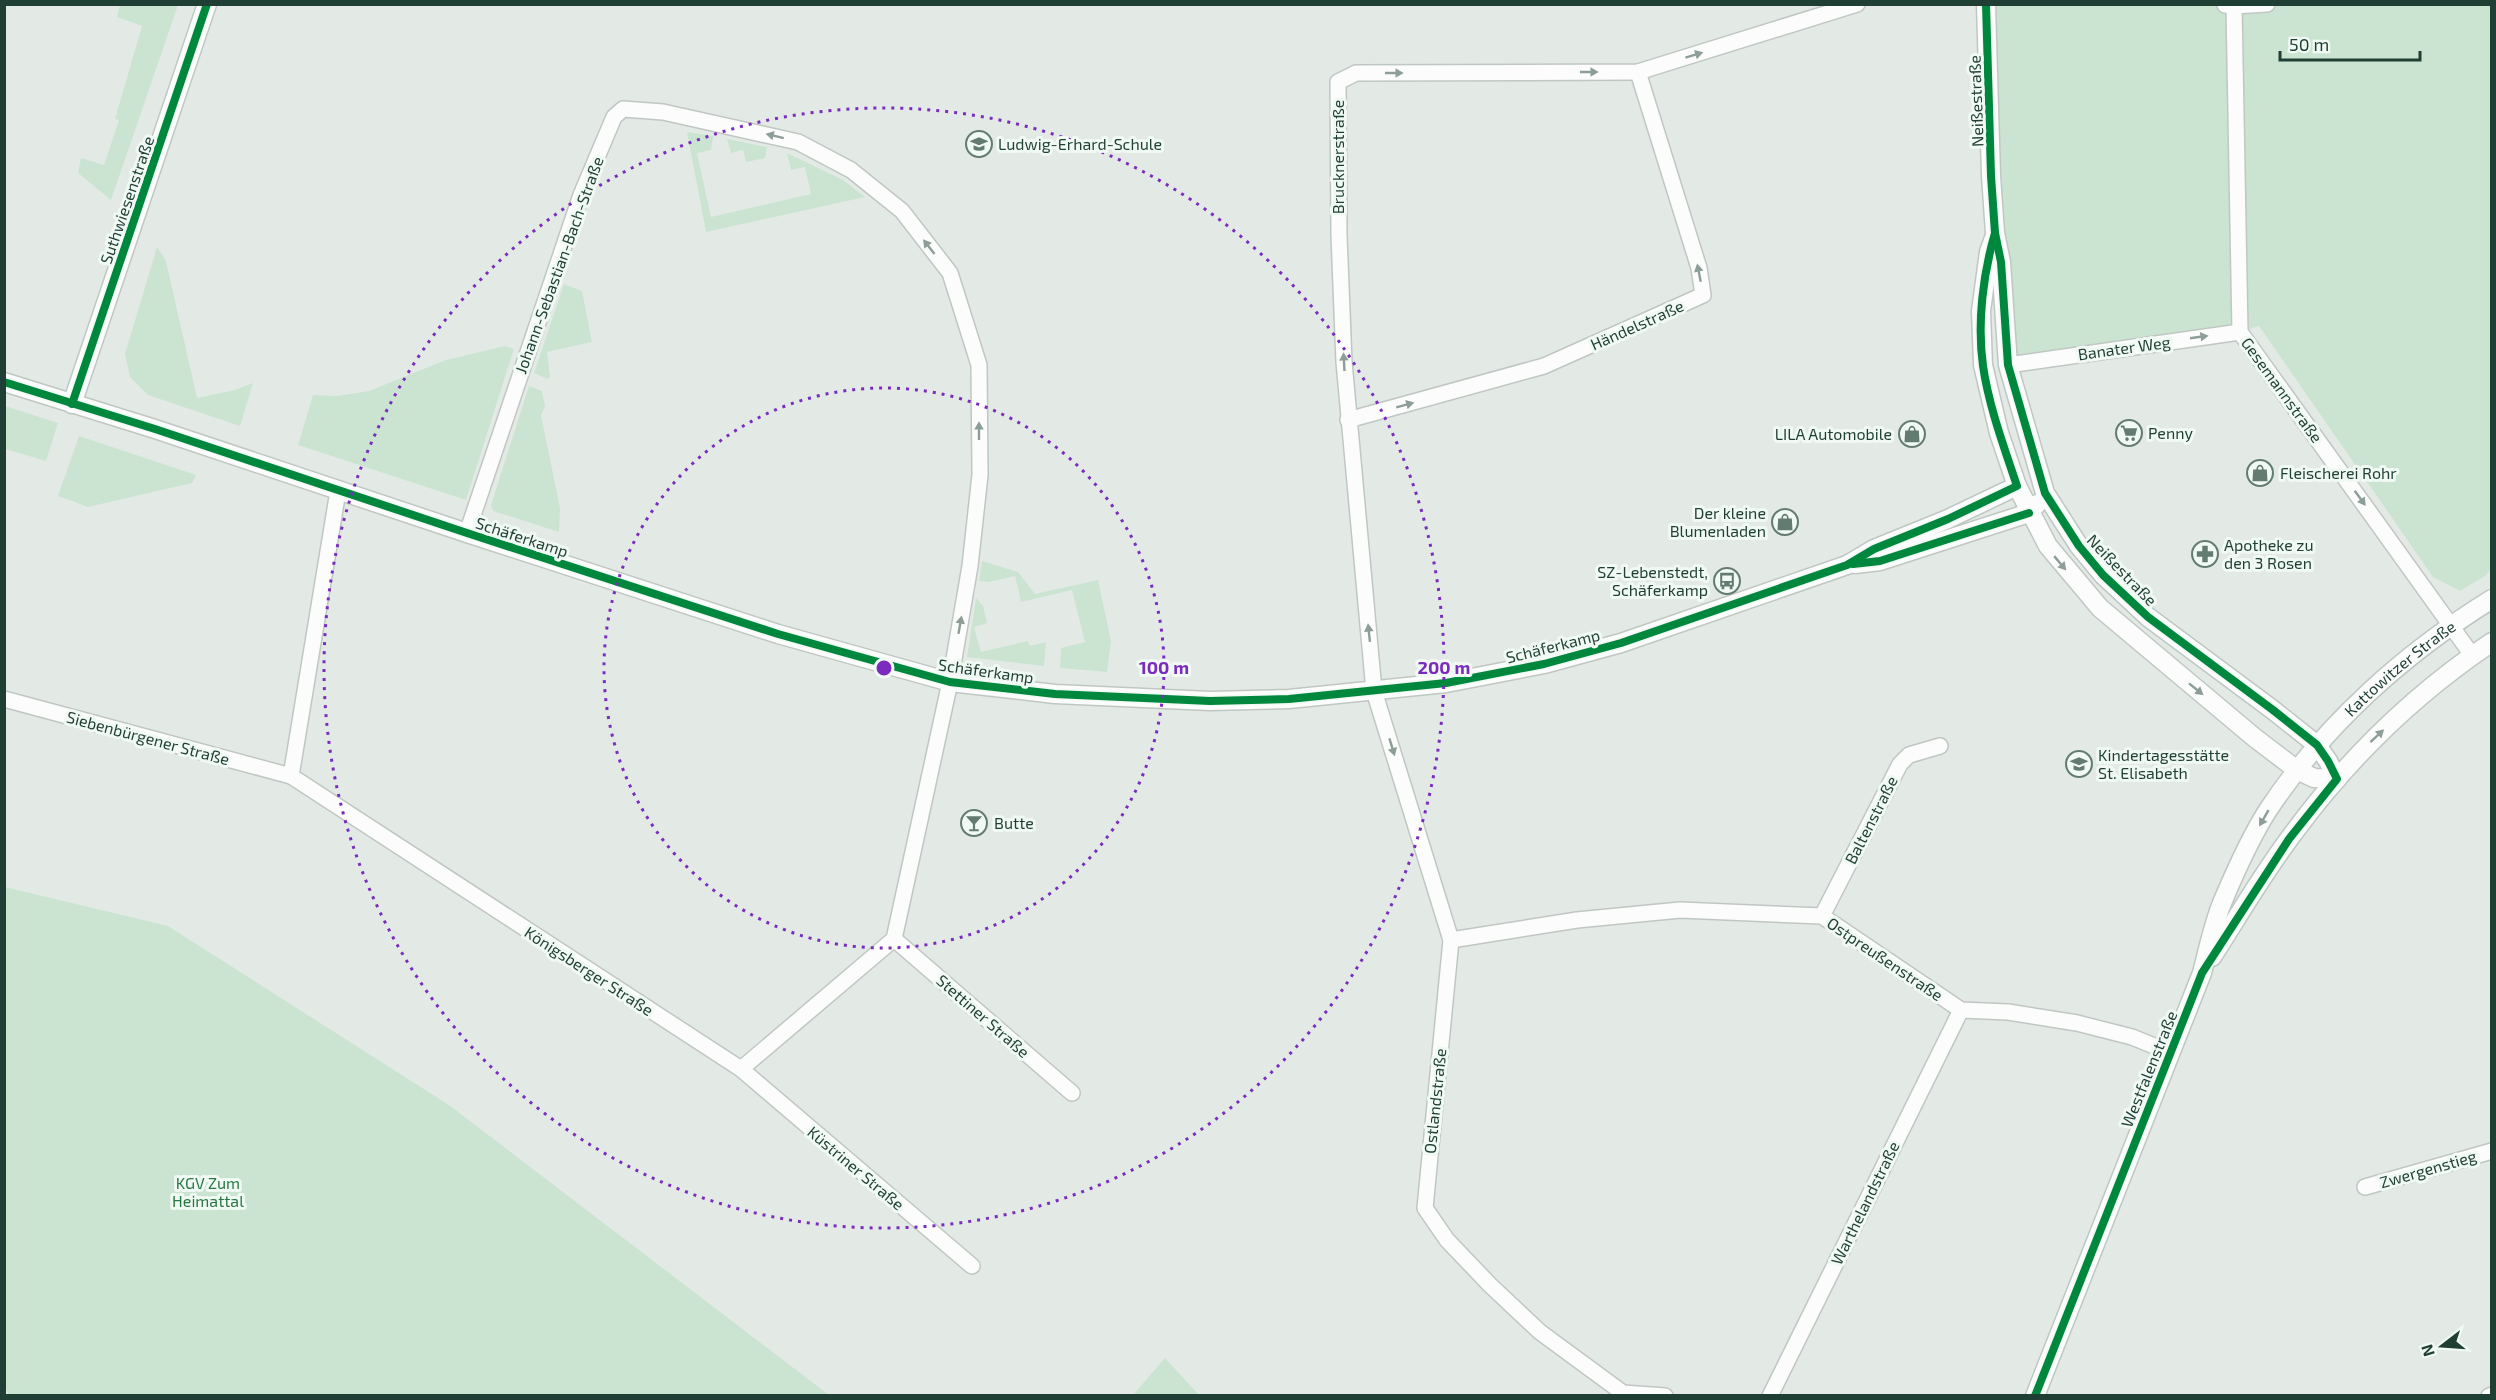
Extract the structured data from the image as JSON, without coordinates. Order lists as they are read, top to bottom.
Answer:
{
  "streets": {
    "street": [
      "Neißestraße",
      "Brucknerstraße",
      "Suthwiesenstraße",
      "Johann-Sebastian-Bach-Straße",
      "Händelstraße",
      "Banater Weg",
      "Gesemannstraße",
      "Schäferkamp",
      "Kattowitzer Straße",
      "Siebenbürgener Straße",
      "Baltenstraße",
      "Ostpreußenstraße",
      "Königsberger Straße",
      "Stettiner Straße",
      "Westfalenstraße",
      "Ostlandstraße",
      "Küstriner Straße",
      "Zwergenstieg",
      "Warthelandstraße"
    ]
  },
  "crossings": [
    ["Neißestraße", "Banater Weg"],
    ["Neißestraße", "Schäferkamp"],
    ["Neißestraße", "Kattowitzer Straße"],
    ["Neißestraße", "Westfalenstraße"],
    ["Brucknerstraße", "Händelstraße"],
    ["Brucknerstraße", "Schäferkamp"],
    ["Brucknerstraße", "Ostlandstraße"],
    ["Suthwiesenstraße", "Schäferkamp"],
    ["Johann-Sebastian-Bach-Straße", "Schäferkamp"],
    ["Banater Weg", "Gesemannstraße"],
    ["Gesemannstraße", "Kattowitzer Straße"],
    ["Schäferkamp", "Ostlandstraße"],
    ["Kattowitzer Straße", "Westfalenstraße"],
    ["Siebenbürgener Straße", "Königsberger Straße"],
    ["Baltenstraße", "Ostpreußenstraße"],
    ["Ostpreußenstraße", "Westfalenstraße"],
    ["Ostpreußenstraße", "Ostlandstraße"],
    ["Ostpreußenstraße", "Warthelandstraße"],
    ["Königsberger Straße", "Küstriner Straße"]
  ],
  "one_way": ["Banater Weg", "Gesemannstraße"],
  "parks": ["KGV Zum Heimattal"],
  "places": {
    "school or university": ["Ludwig-Erhard-Schule", "Kindertagesstätte St. Elisabeth"],
    "supermarket": ["Penny"],
    "shop": ["LILA Automobile", "Fleischerei Rohr", "Der kleine Blumenladen"],
    "pharmacy": ["Apotheke zu den 3 Rosen"],
    "bus stop": ["SZ-Lebenstedt, Schäferkamp"],
    "bar": ["Butte"]
  },
  "scale_bar": "50 m",
  "north": "left",
  "rings": ["100 m", "200 m"]
}
